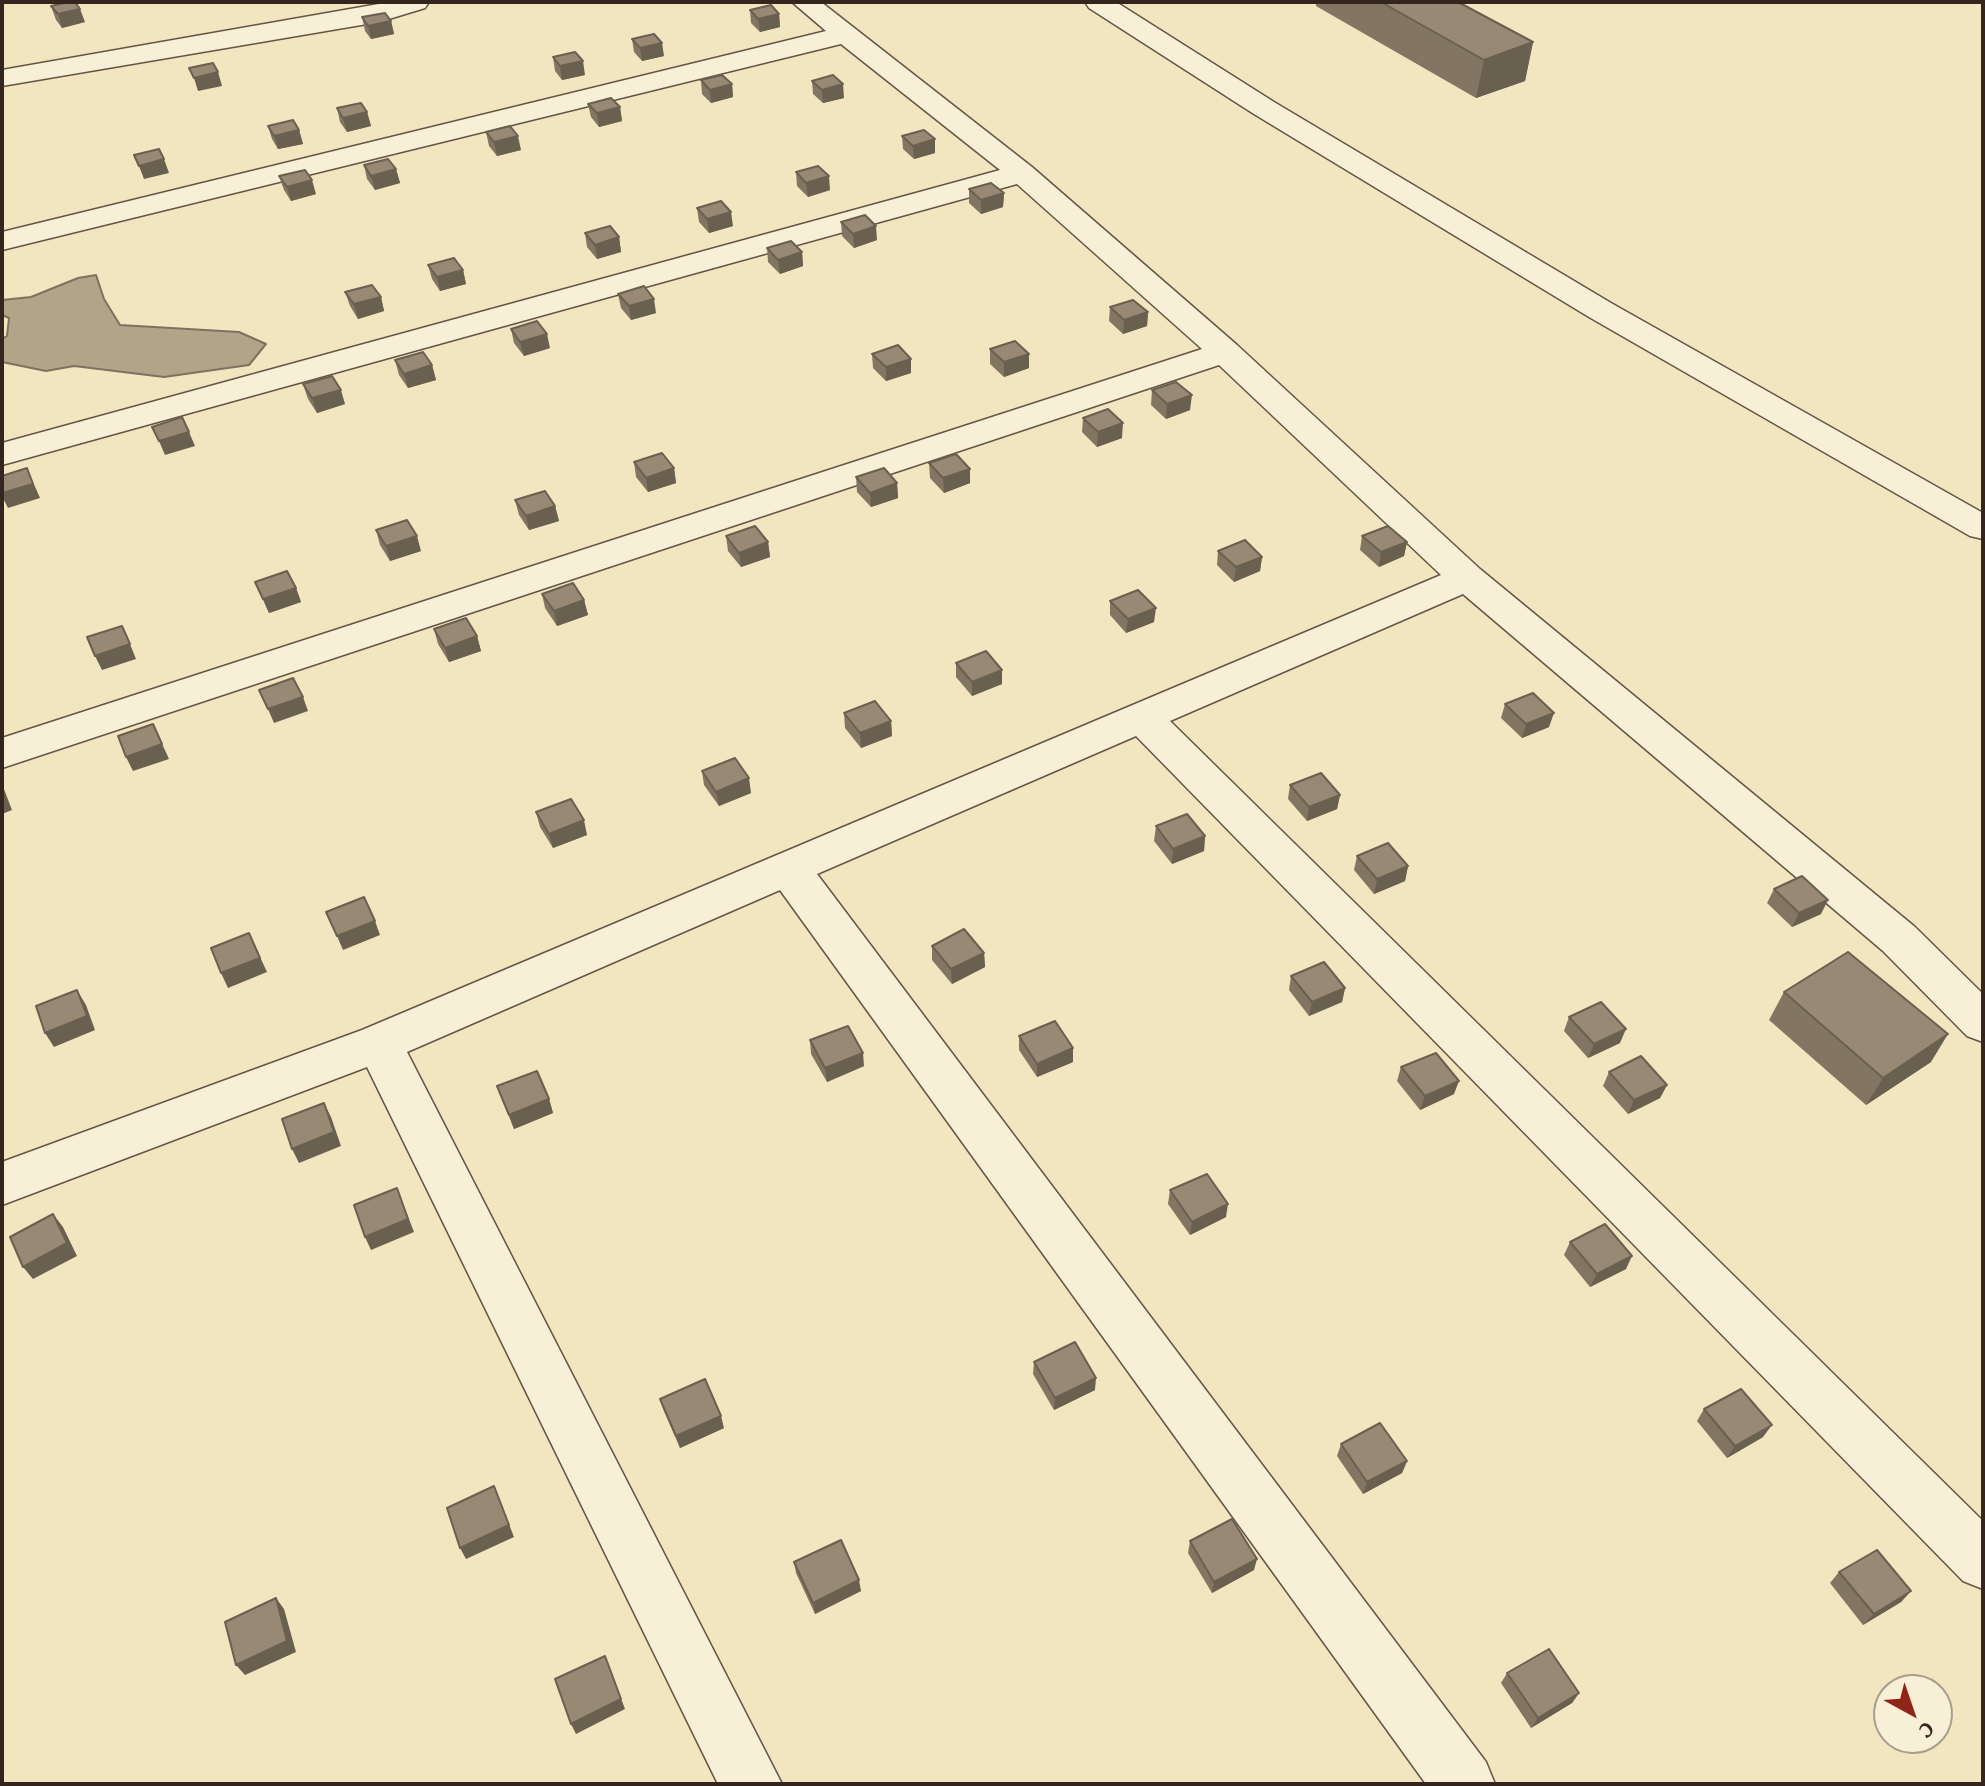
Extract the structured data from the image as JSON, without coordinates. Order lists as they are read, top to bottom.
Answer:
{
  "north": "bottom right"
}
